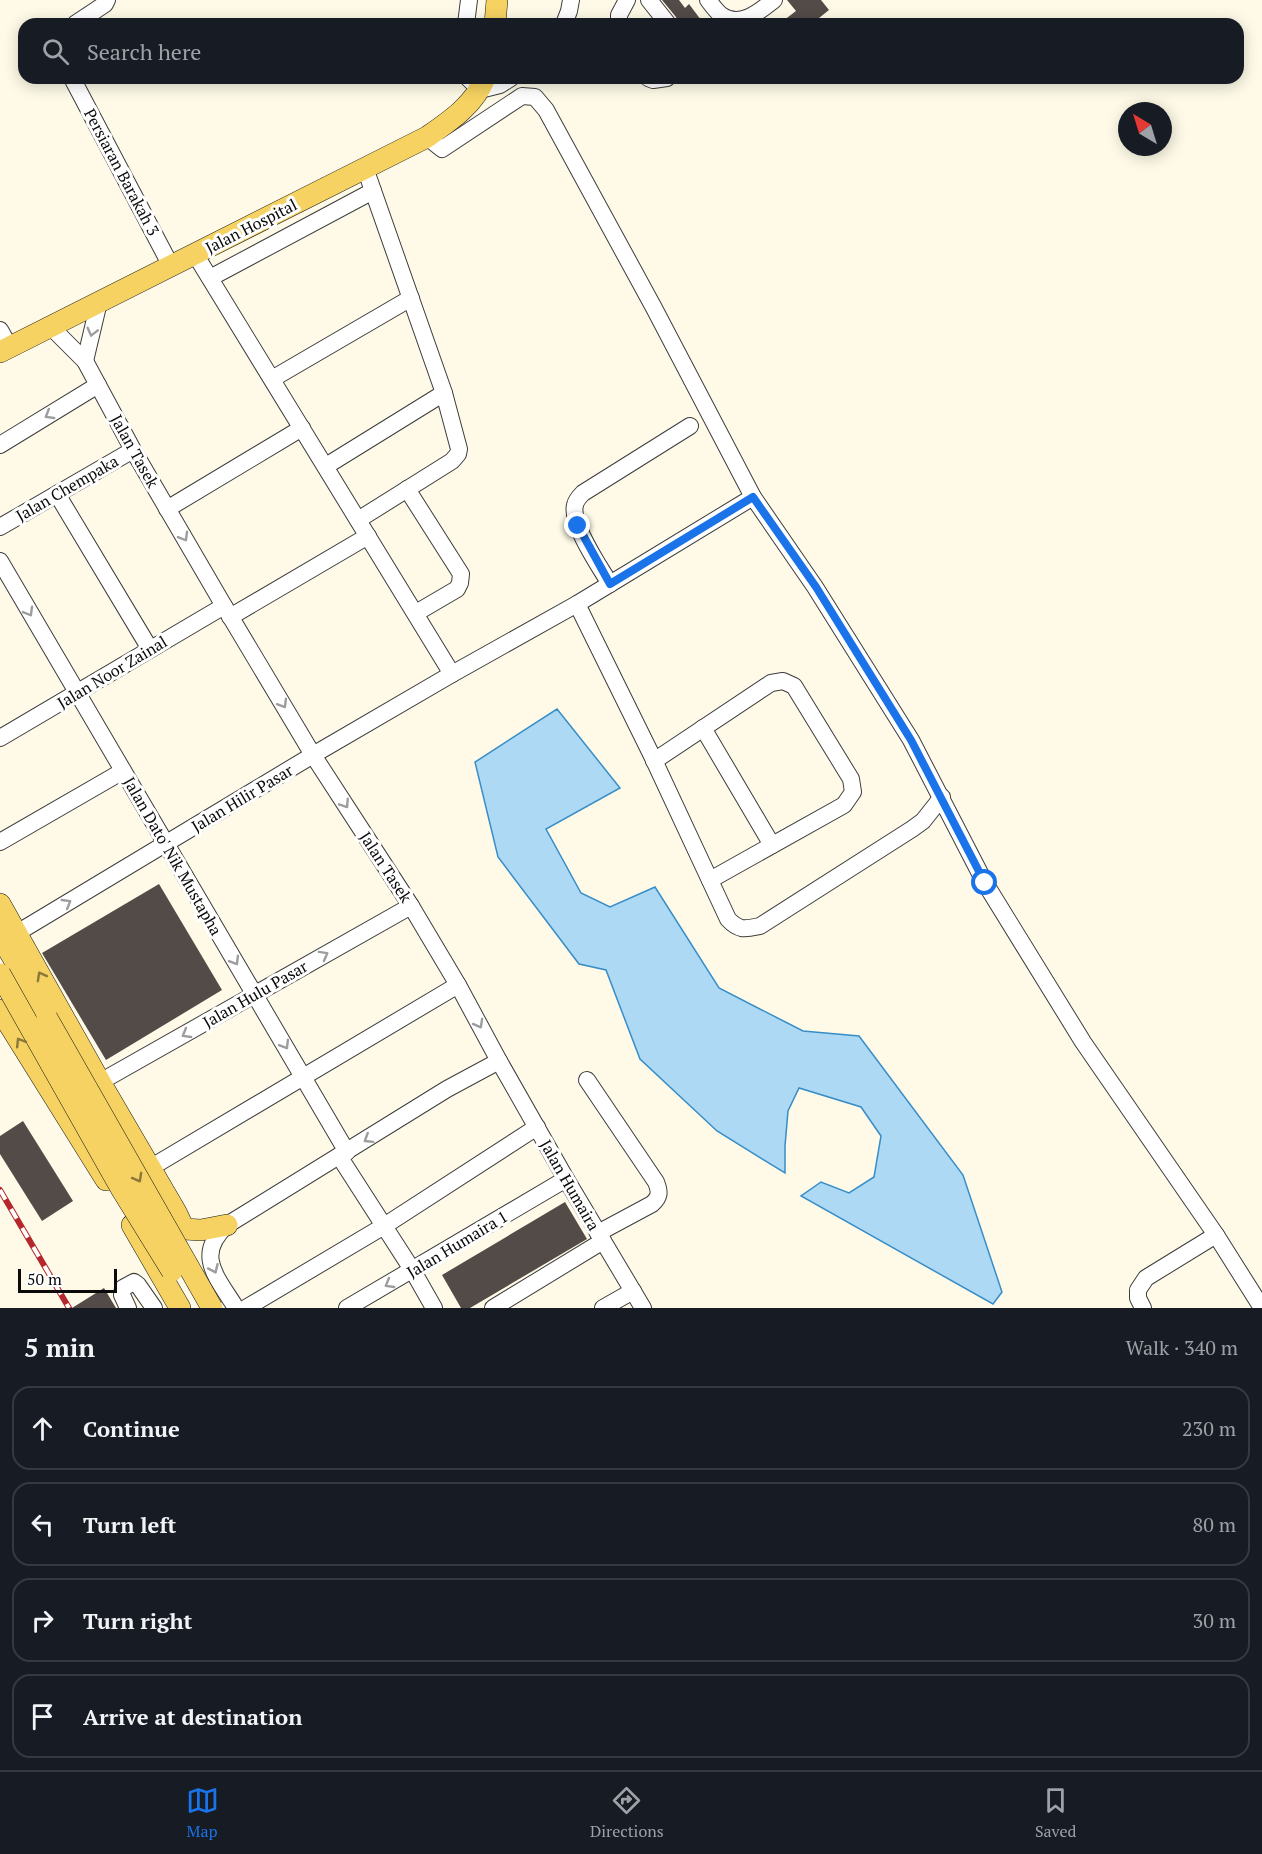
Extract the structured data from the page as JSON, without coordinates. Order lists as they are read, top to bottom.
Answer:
{
  "streets": {
    "main road": ["Jalan Hospital"],
    "street": [
      "Persiaran Barakah 3",
      "Jalan Tasek",
      "Jalan Chempaka",
      "Jalan Noor Zainal",
      "Jalan Hilir Pasar",
      "Jalan Dato' Nik Mustapha",
      "Jalan Hulu Pasar",
      "Jalan Humaira",
      "Jalan Humaira 1"
    ]
  },
  "crossings": [
    ["Persiaran Barakah 3", "Jalan Hospital"],
    ["Jalan Hospital", "Jalan Tasek"],
    ["Jalan Tasek", "Jalan Chempaka"],
    ["Jalan Tasek", "Jalan Noor Zainal"],
    ["Jalan Tasek", "Jalan Hilir Pasar"],
    ["Jalan Tasek", "Jalan Hulu Pasar"],
    ["Jalan Tasek", "Jalan Humaira"],
    ["Jalan Noor Zainal", "Jalan Dato' Nik Mustapha"],
    ["Jalan Hilir Pasar", "Jalan Dato' Nik Mustapha"],
    ["Jalan Dato' Nik Mustapha", "Jalan Hulu Pasar"],
    ["Jalan Dato' Nik Mustapha", "Jalan Humaira 1"],
    ["Jalan Humaira", "Jalan Humaira 1"]
  ],
  "one_way": ["Jalan Tasek"],
  "scale_bar": "50 m",
  "north": "top left",
  "page": {
    "search": "Search here",
    "scale": "50 m",
    "heading": ["5 min", "Walk · 340 m"],
    "list": [
      ["Continue", "230 m"],
      ["Turn left", "80 m"],
      ["Turn right", "30 m"],
      "Arrive at destination"
    ],
    "nav": ["Map", "Directions", "Saved"]
  }
}
